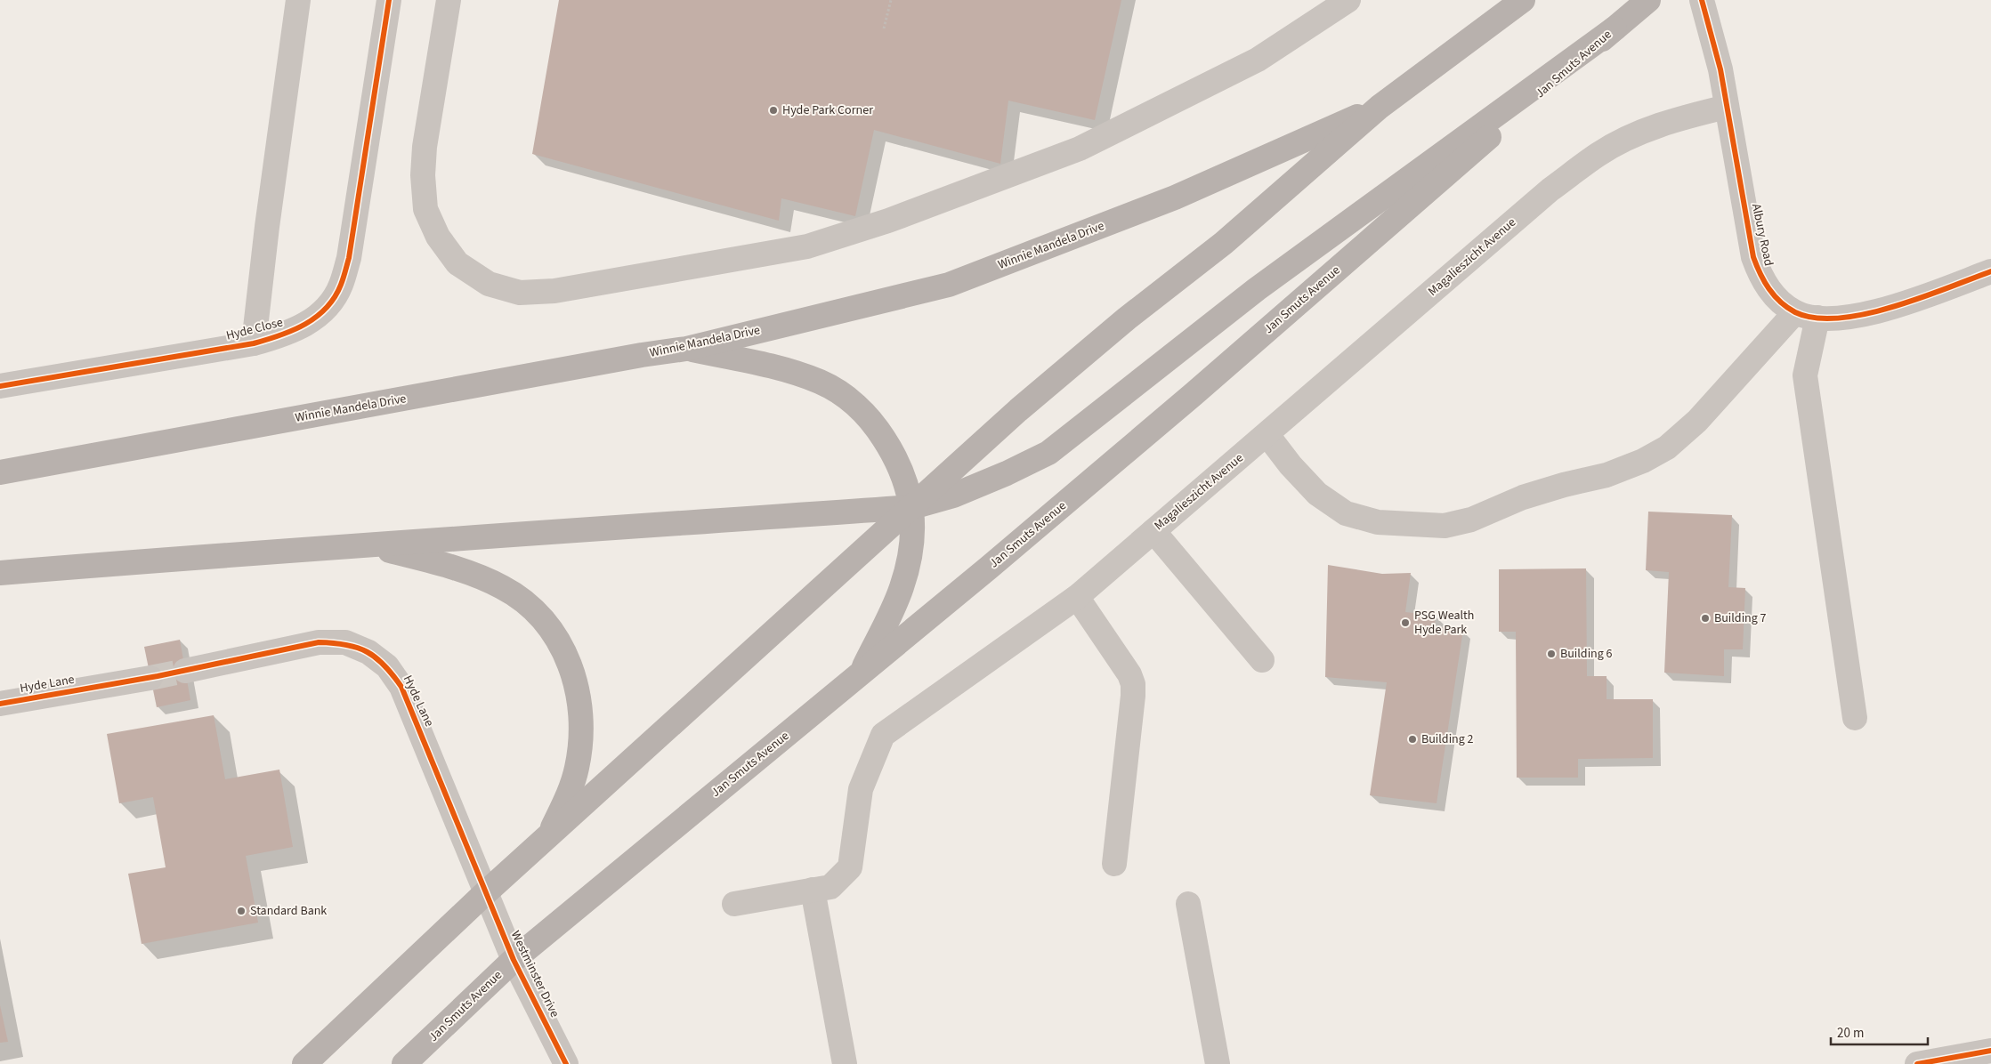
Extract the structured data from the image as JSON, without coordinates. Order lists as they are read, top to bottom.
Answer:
{
  "streets": {
    "main road": ["Jan Smuts Avenue", "Winnie Mandela Drive"],
    "street": [
      "Albury Road",
      "Magalieszicht Avenue",
      "Hyde Close",
      "Hyde Lane",
      "Westminster Drive"
    ]
  },
  "crossings": [
    ["Jan Smuts Avenue", "Westminster Drive"],
    ["Albury Road", "Magalieszicht Avenue"],
    ["Hyde Lane", "Westminster Drive"]
  ],
  "places": [
    "Hyde Park Corner",
    "Building 7",
    "PSG Wealth Hyde Park",
    "Building 6",
    "Building 2",
    "Standard Bank"
  ],
  "scale_bar": "20 m"
}
